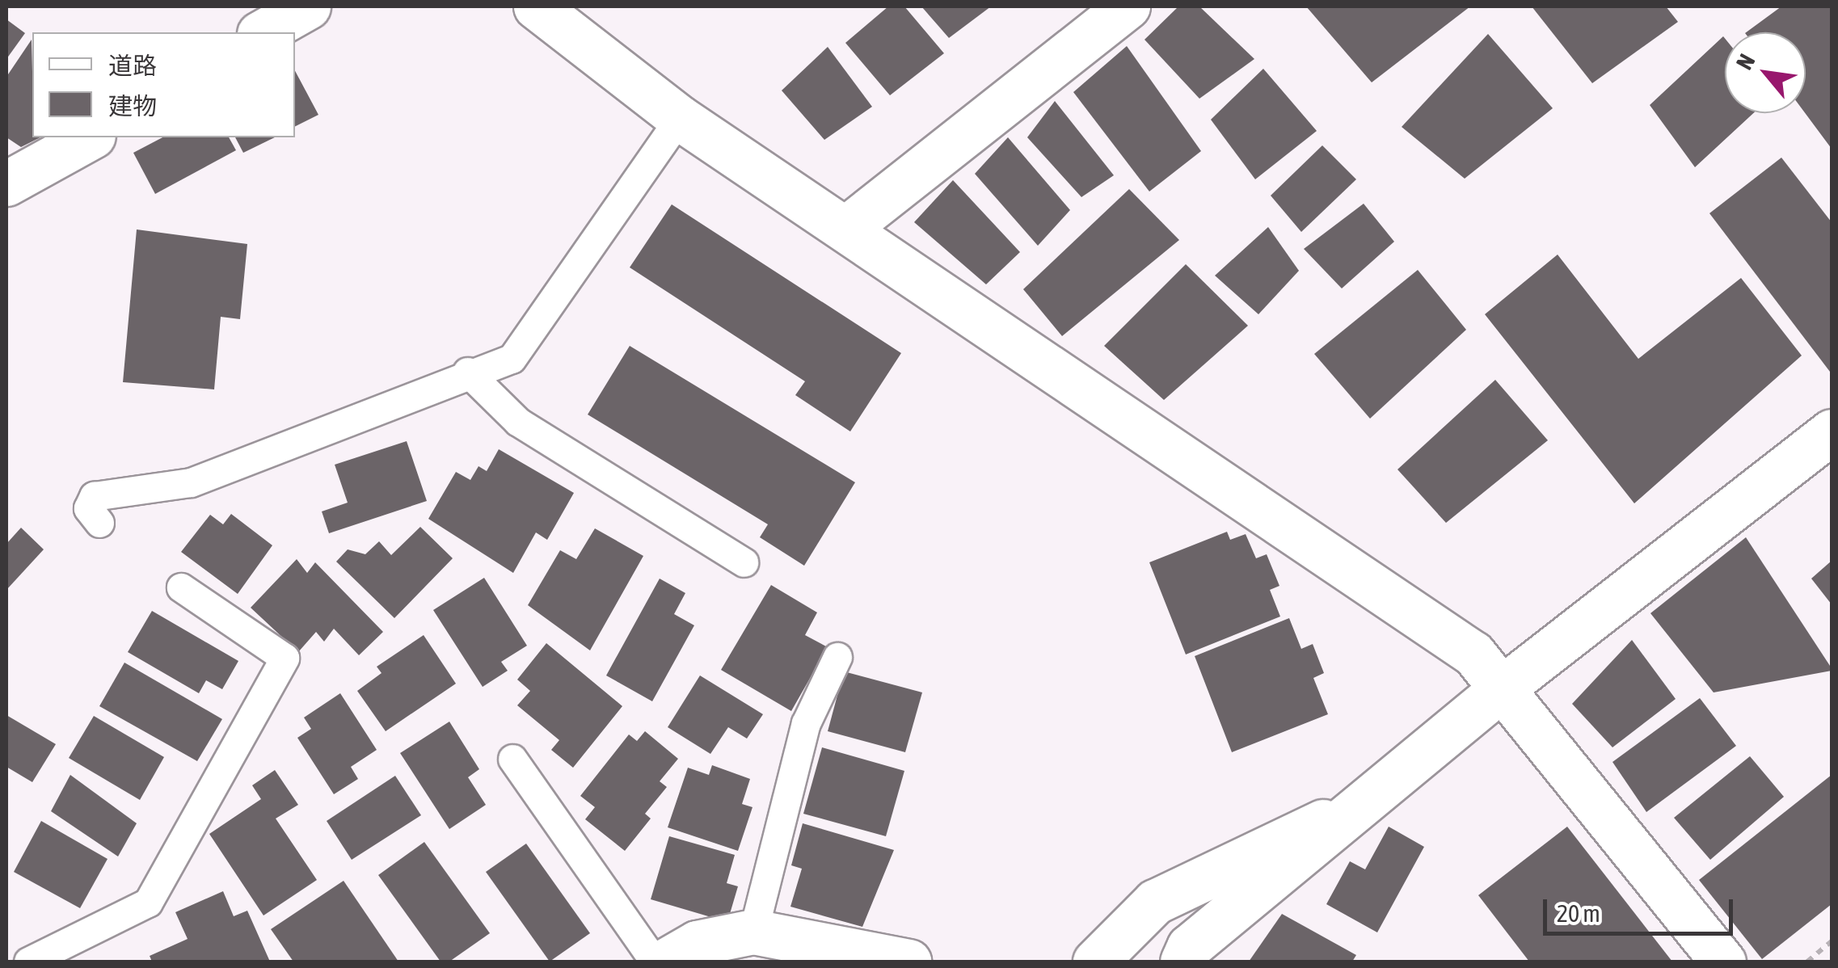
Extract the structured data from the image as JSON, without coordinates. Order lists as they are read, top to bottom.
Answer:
{
  "legend": ["道路", "建物"],
  "scale_bar": "20 m",
  "north": "top left"
}
